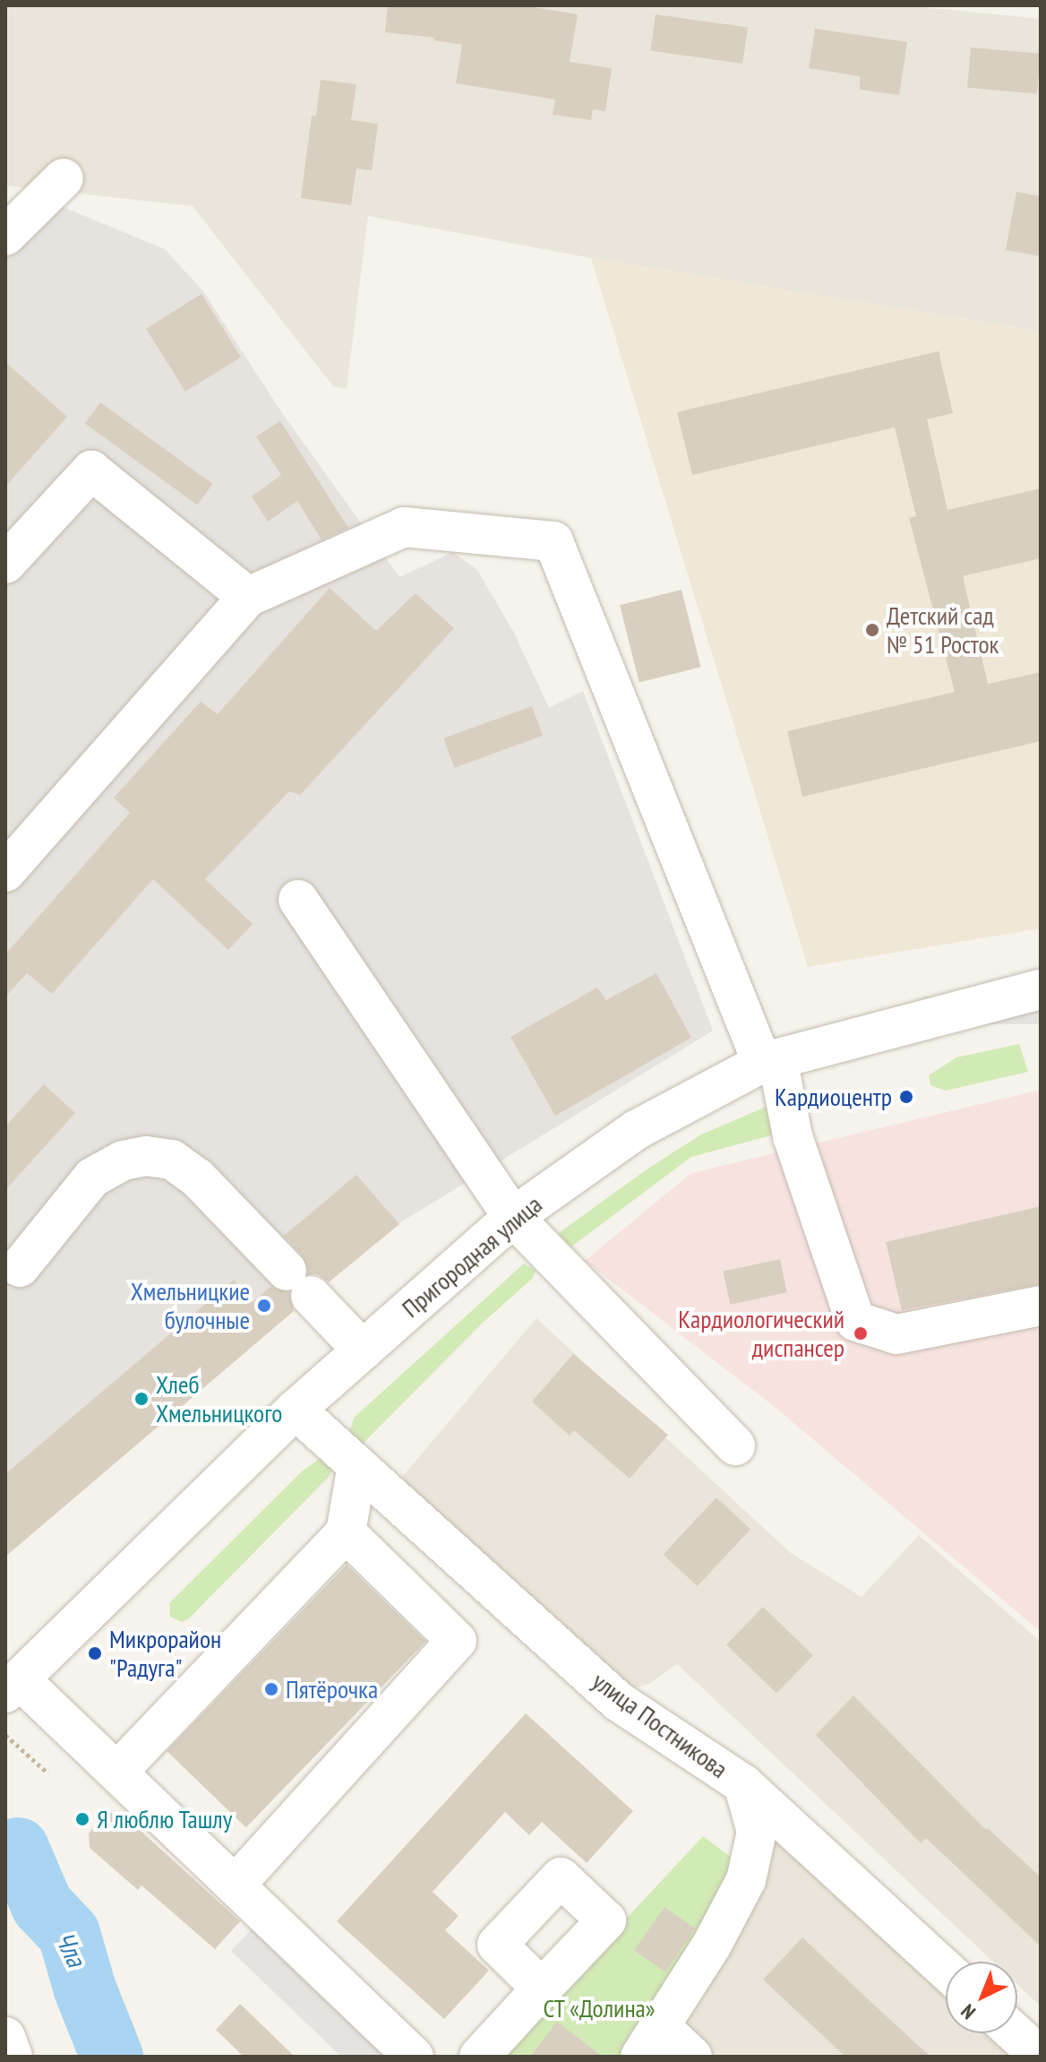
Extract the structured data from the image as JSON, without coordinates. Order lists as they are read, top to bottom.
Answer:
{
  "streets": {
    "street": ["Пригородная улица", "улица Постникова"]
  },
  "crossings": [
    ["Пригородная улица", "улица Постникова"]
  ],
  "water": ["Чла"],
  "parks": ["СТ «Долина»"],
  "places": [
    "Детский сад № 51 Росток",
    "Кардиоцентр",
    "Хмельницкие булочные",
    "Кардиологический диспансер",
    "Хлеб Хмельницкого",
    "Микрорайон \"Радуга\"",
    "Пятёрочка",
    "Я люблю Ташлу"
  ],
  "north": "bottom left"
}
